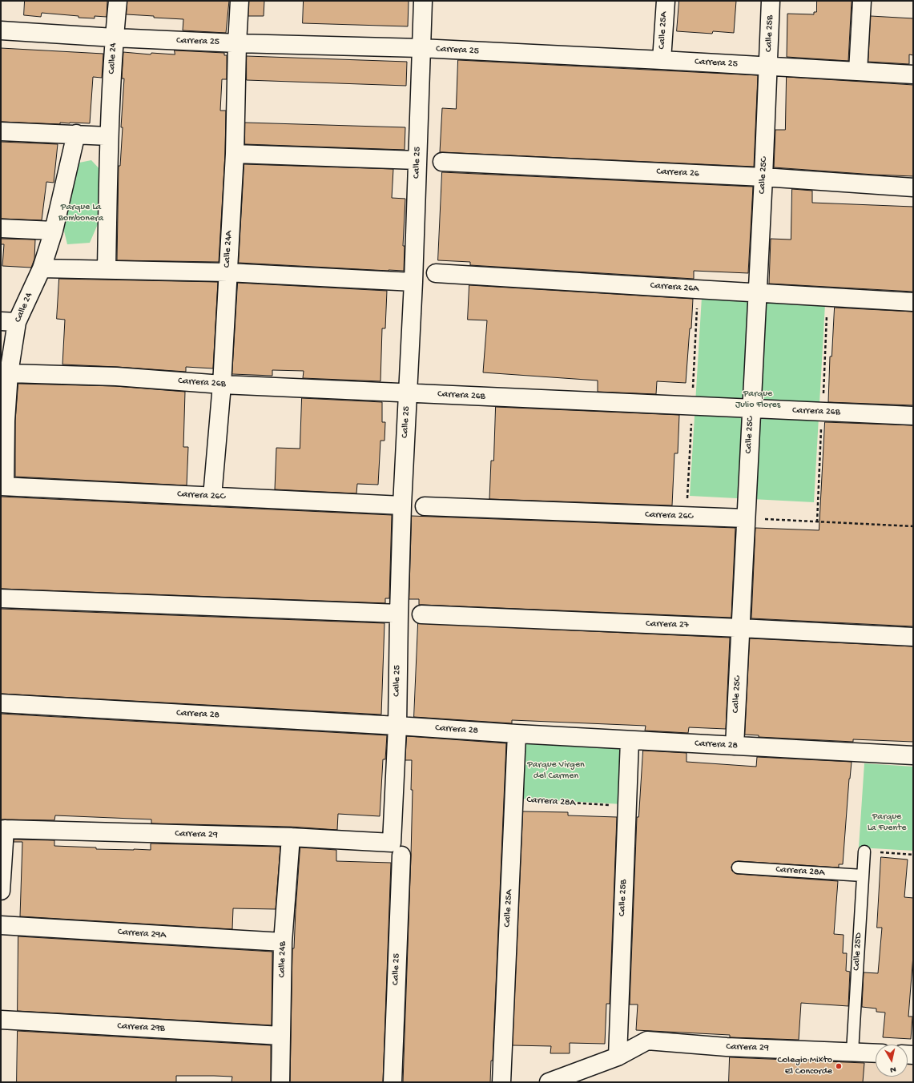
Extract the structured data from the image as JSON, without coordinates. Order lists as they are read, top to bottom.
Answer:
{
  "streets": {
    "street": [
      "Calle 25A",
      "Calle 25B",
      "Carrera 25",
      "Calle 24",
      "Calle 25",
      "Carrera 26",
      "Calle 25C",
      "Calle 24A",
      "Carrera 26A",
      "Carrera 26B",
      "Carrera 26C",
      "Carrera 27",
      "Carrera 28",
      "Carrera 29",
      "Carrera 29A",
      "Calle 24B",
      "Carrera 29B"
    ],
    "lane": ["Carrera 28A", "Calle 25D"]
  },
  "crossings": [
    ["Calle 25A", "Carrera 25"],
    ["Calle 25A", "Carrera 28"],
    ["Calle 25A", "Carrera 28A"],
    ["Calle 25B", "Carrera 25"],
    ["Calle 25B", "Calle 25C"],
    ["Calle 25B", "Carrera 28"],
    ["Calle 25B", "Carrera 28A"],
    ["Calle 25B", "Carrera 29"],
    ["Carrera 25", "Calle 24"],
    ["Carrera 25", "Calle 25"],
    ["Carrera 25", "Calle 25C"],
    ["Carrera 25", "Calle 24A"],
    ["Calle 24", "Carrera 26B"],
    ["Calle 24", "Carrera 26C"],
    ["Calle 25", "Carrera 26B"],
    ["Calle 25", "Carrera 26C"],
    ["Calle 25", "Carrera 28"],
    ["Calle 25", "Carrera 29"],
    ["Carrera 26", "Calle 25C"],
    ["Calle 25C", "Carrera 26A"],
    ["Calle 25C", "Carrera 26B"],
    ["Calle 25C", "Carrera 26C"],
    ["Calle 25C", "Carrera 27"],
    ["Calle 25C", "Carrera 28"],
    ["Calle 24A", "Carrera 26B"],
    ["Calle 24A", "Carrera 26C"],
    ["Carrera 28A", "Calle 25D"],
    ["Carrera 29", "Calle 25D"],
    ["Carrera 29", "Calle 24B"],
    ["Carrera 29A", "Calle 24B"],
    ["Calle 24B", "Carrera 29B"]
  ],
  "parks": [
    "Parque La Bombonera",
    "Parque Julio Flores",
    "Parque Virgen del Carmen",
    "Parque La Fuente"
  ],
  "places": ["Colegio Mixto El Concorde"],
  "north": "bottom"
}
